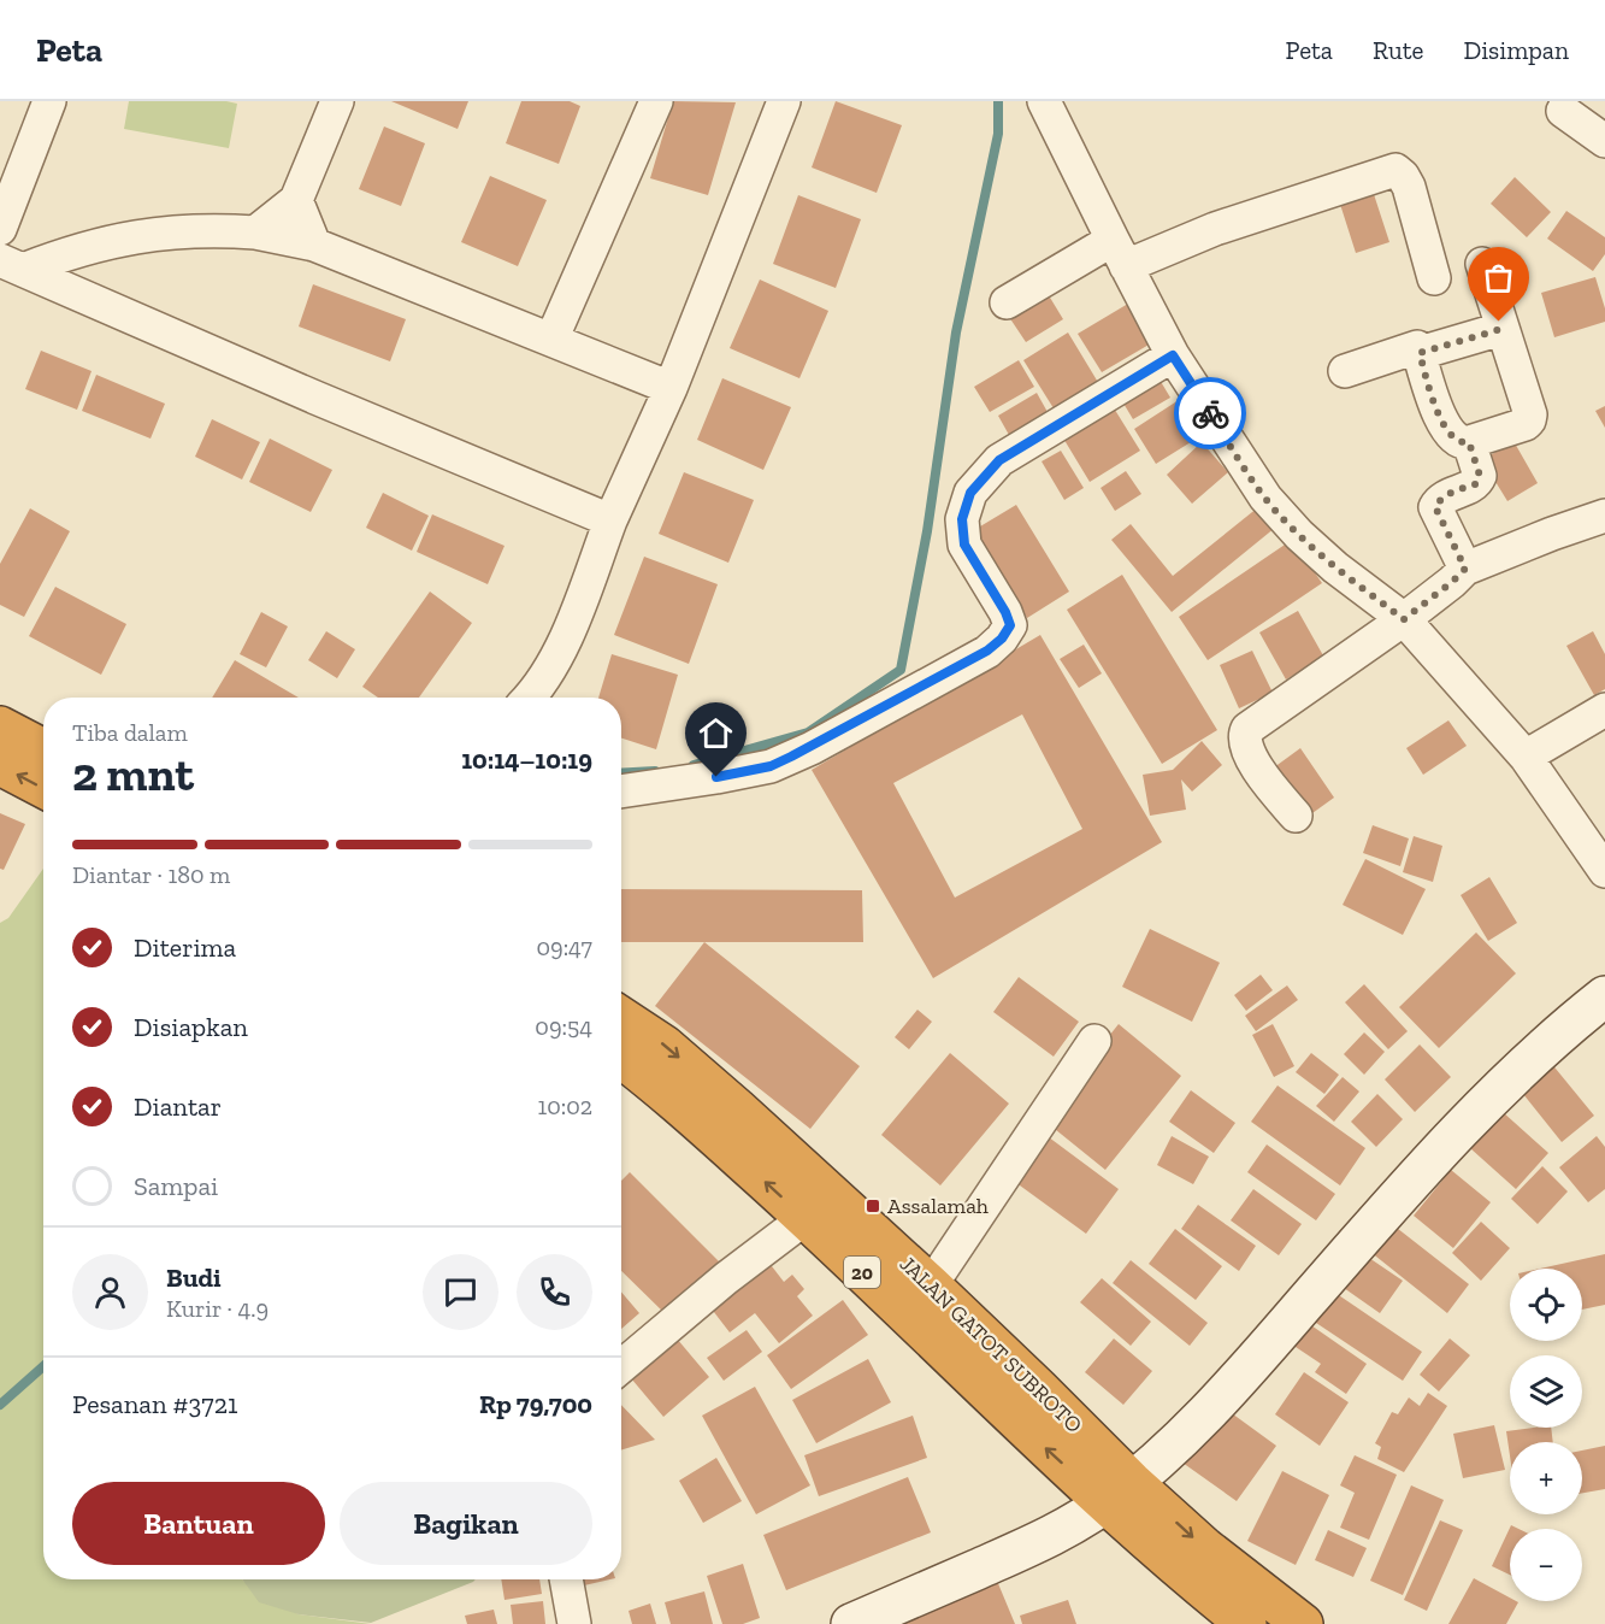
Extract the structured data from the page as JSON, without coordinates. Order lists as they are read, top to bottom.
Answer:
{
  "streets": {
    "highway": ["20", "JALAN GATOT SUBROTO"]
  },
  "places": {
    "transit": ["Assalamah"]
  },
  "page": {
    "header": "Peta",
    "nav": ["Peta", "Rute", "Disimpan"],
    "heading": ["2 mnt", "Tiba dalam", "10:14–10:19"],
    "panel": [
      "Budi",
      "Kurir · 4.9",
      "Pesanan #3721",
      "Rp 79,700"
    ],
    "bar": "Diantar · 180 m",
    "list": [
      ["Diterima", "09:47"],
      ["Disiapkan", "09:54"],
      ["Diantar", "10:02"],
      "Sampai"
    ],
    "map_buttons": ["+", "−"],
    "buttons": ["Bantuan", "Bagikan"]
  }
}
